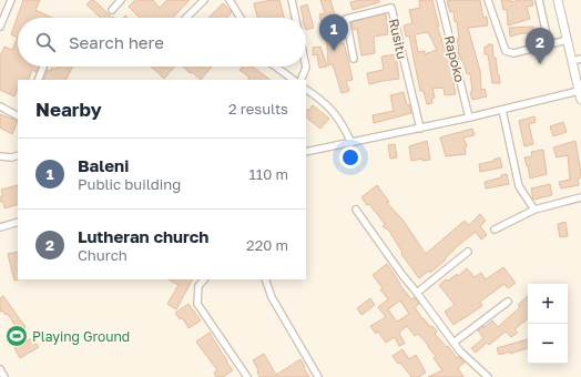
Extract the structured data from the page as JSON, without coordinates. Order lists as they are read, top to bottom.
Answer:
{
  "streets": {
    "street": ["Rusitu", "Rapoko"]
  },
  "places": {
    "sports": ["Playing Ground"]
  },
  "page": {
    "pins": ["1", "2"],
    "search": "Search here",
    "heading": ["Nearby", "2 results"],
    "list": [
      {
        "mark": "1",
        "name": "Baleni",
        "note": "Public building",
        "value": "110 m"
      },
      {
        "mark": "2",
        "name": "Lutheran church",
        "note": "Church",
        "value": "220 m"
      }
    ],
    "map_buttons": ["+", "−"]
  }
}
